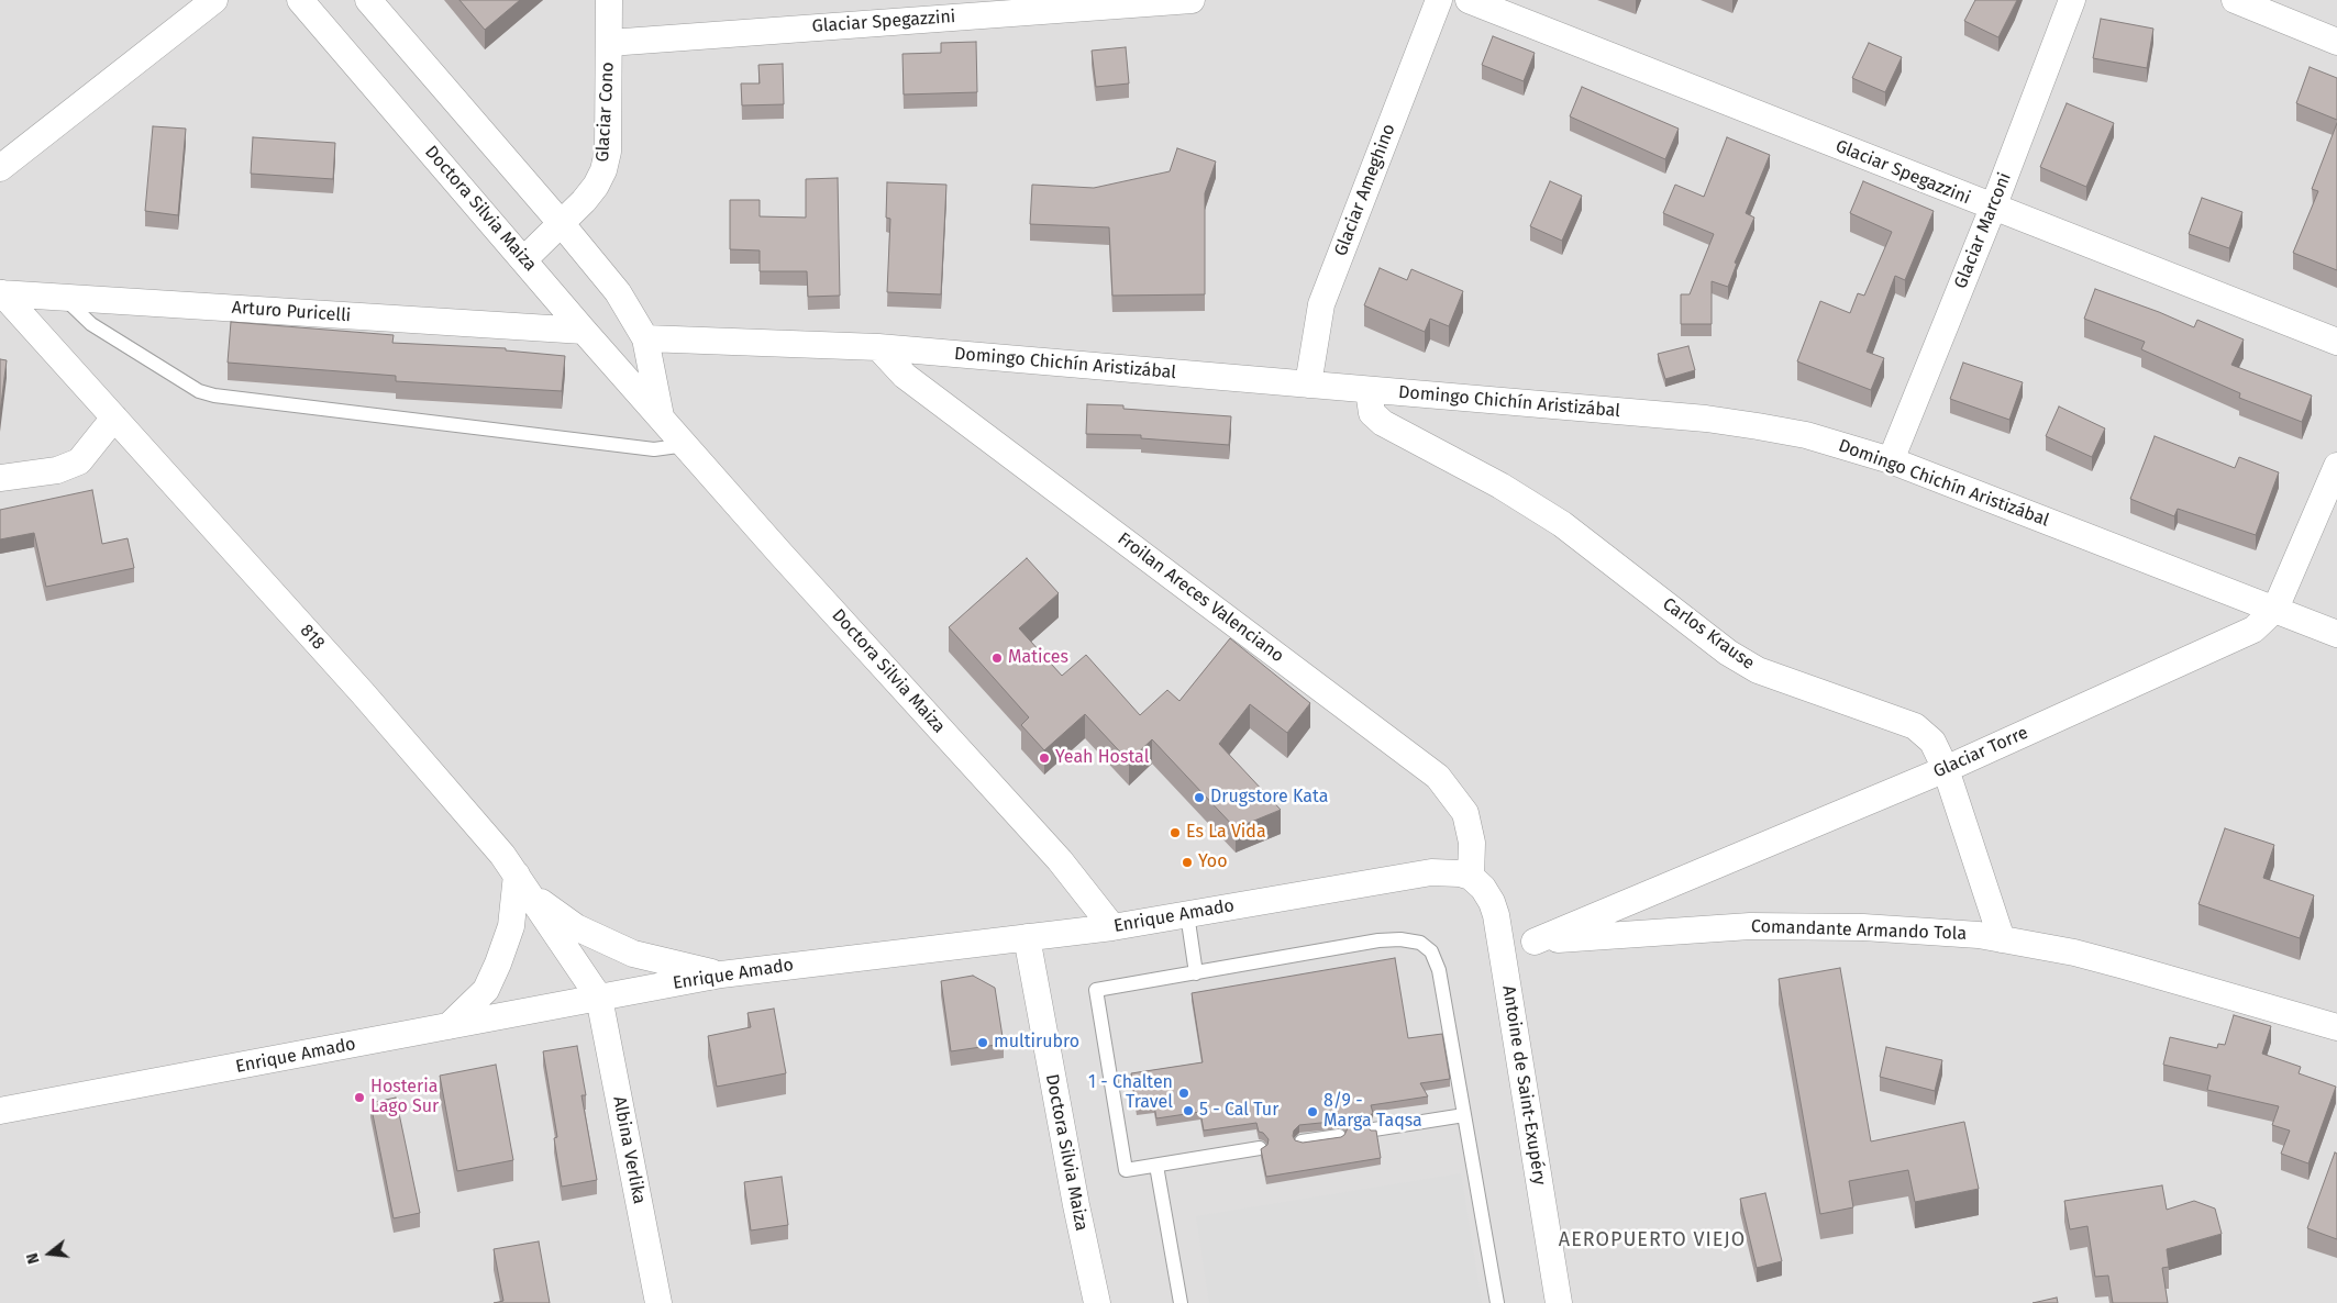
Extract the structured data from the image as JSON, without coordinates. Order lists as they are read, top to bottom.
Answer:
{
  "streets": {
    "street": [
      "Glaciar Spegazzini",
      "Glaciar Cono",
      "Glaciar Ameghino",
      "Doctora Silvia Maiza",
      "Glaciar Marconi",
      "Arturo Puricelli",
      "Domingo Chichín Aristizábal",
      "Froilan Areces Valenciano",
      "Carlos Krause",
      "818",
      "Glaciar Torre",
      "Enrique Amado",
      "Comandante Armando Tola",
      "Antoine de Saint-Exupéry",
      "Albina Verlika"
    ]
  },
  "crossings": [
    ["Glaciar Spegazzini", "Glaciar Cono"],
    ["Glaciar Spegazzini", "Glaciar Marconi"],
    ["Glaciar Cono", "Doctora Silvia Maiza"],
    ["Glaciar Ameghino", "Domingo Chichín Aristizábal"],
    ["Doctora Silvia Maiza", "Arturo Puricelli"],
    ["Doctora Silvia Maiza", "Enrique Amado"],
    ["Glaciar Marconi", "Domingo Chichín Aristizábal"],
    ["Arturo Puricelli", "818"],
    ["Domingo Chichín Aristizábal", "Froilan Areces Valenciano"],
    ["Domingo Chichín Aristizábal", "Carlos Krause"],
    ["Domingo Chichín Aristizábal", "Glaciar Torre"],
    ["Froilan Areces Valenciano", "Enrique Amado"],
    ["Froilan Areces Valenciano", "Antoine de Saint-Exupéry"],
    ["Carlos Krause", "Glaciar Torre"],
    ["Carlos Krause", "Comandante Armando Tola"],
    ["818", "Enrique Amado"],
    ["818", "Albina Verlika"],
    ["Glaciar Torre", "Comandante Armando Tola"],
    ["Enrique Amado", "Antoine de Saint-Exupéry"],
    ["Enrique Amado", "Albina Verlika"],
    ["Comandante Armando Tola", "Antoine de Saint-Exupéry"]
  ],
  "districts": ["AEROPUERTO VIEJO"],
  "places": [
    "Matices",
    "Yeah Hostal",
    "Drugstore Kata",
    "Es La Vida",
    "Yoo",
    "multirubro",
    "1 - Chalten Travel",
    "Hosteria Lago Sur",
    "5 - Cal Tur",
    "8/9 - Marga Taqsa"
  ],
  "north": "left"
}
